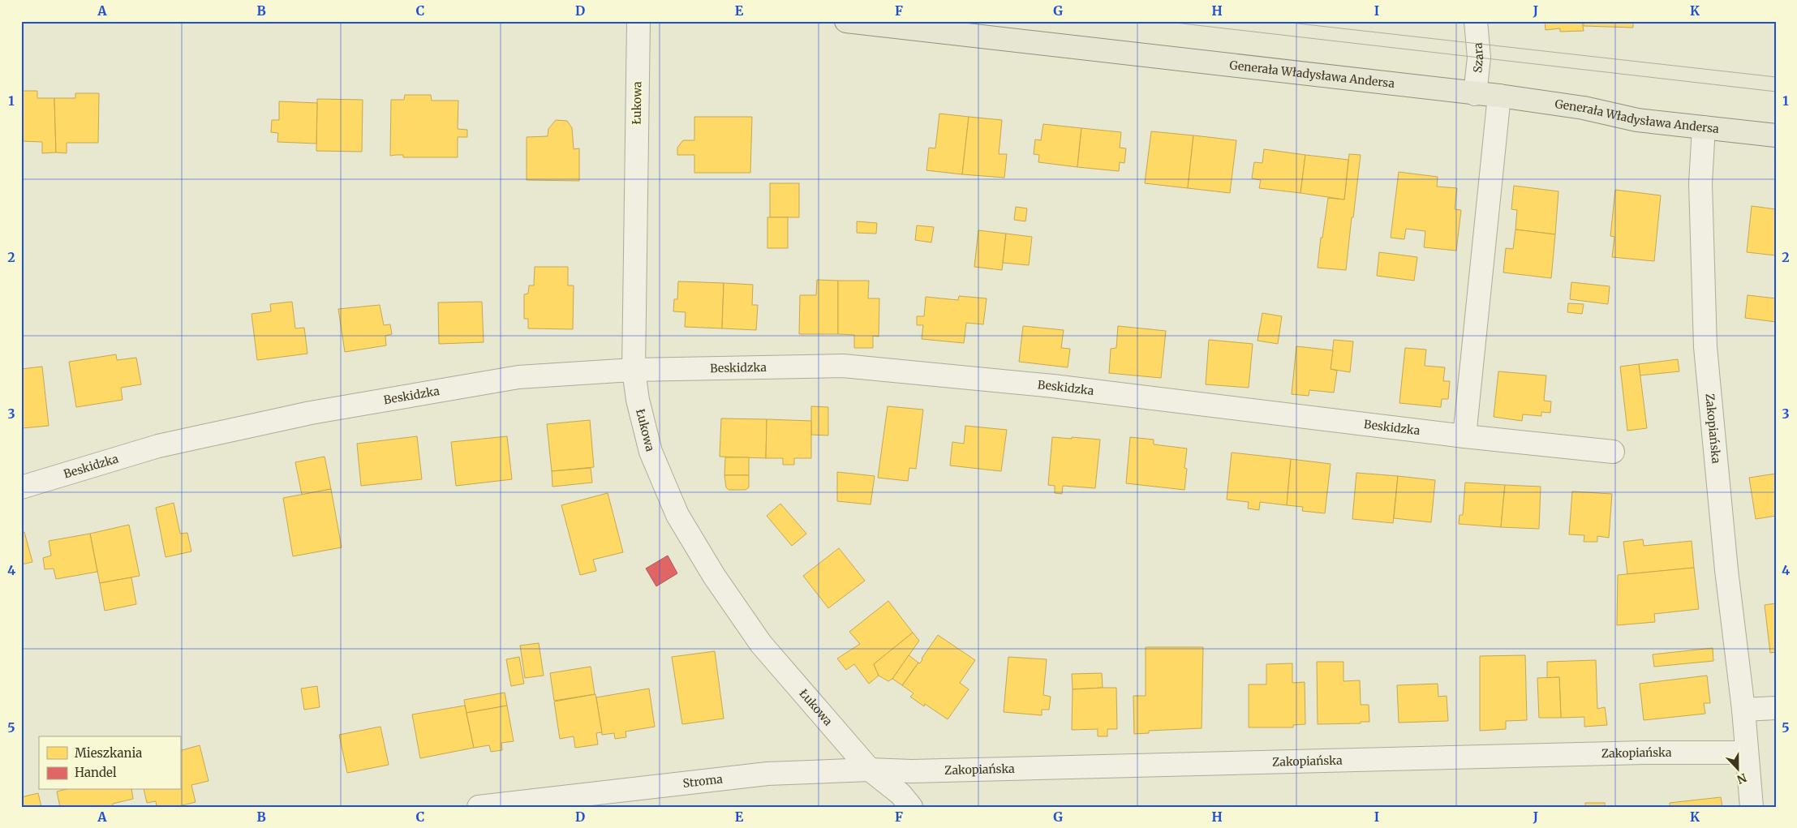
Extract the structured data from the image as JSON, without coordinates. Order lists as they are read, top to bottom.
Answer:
{
  "streets": {
    "main road": ["Generała Władysława Andersa"],
    "street": [
      "Szara",
      "Łukowa",
      "Beskidzka",
      "Zakopiańska",
      "Stroma"
    ]
  },
  "crossings": [
    ["Szara", "Generała Władysława Andersa"],
    ["Generała Władysława Andersa", "Zakopiańska"],
    ["Łukowa", "Beskidzka"],
    ["Łukowa", "Zakopiańska"],
    ["Łukowa", "Stroma"],
    ["Zakopiańska", "Stroma"]
  ],
  "legend": ["Mieszkania", "Handel"],
  "north": "bottom",
  "grid": {
    "columns": [
      "A",
      "B",
      "C",
      "D",
      "E",
      "F",
      "G",
      "H",
      "I",
      "J",
      "K"
    ],
    "rows": [
      "1",
      "2",
      "3",
      "4",
      "5"
    ]
  }
}
